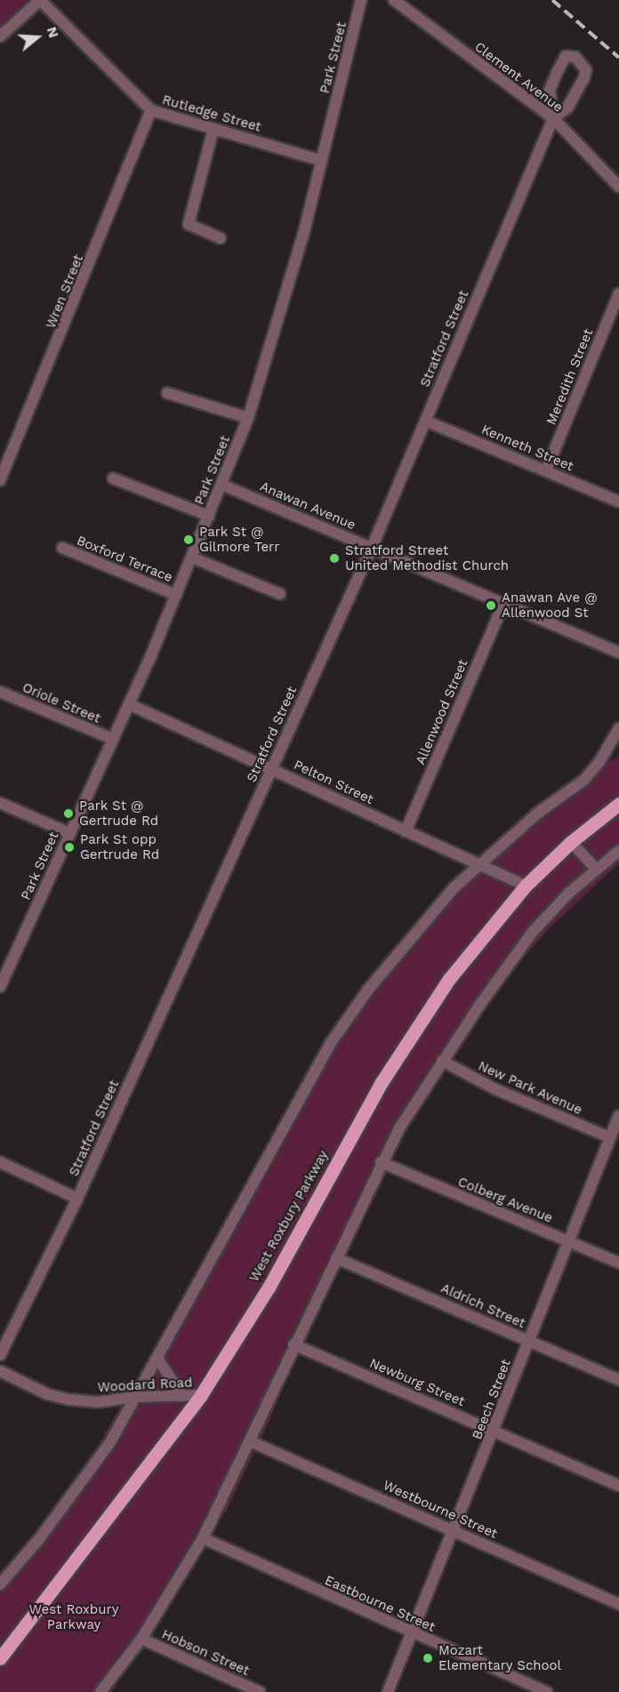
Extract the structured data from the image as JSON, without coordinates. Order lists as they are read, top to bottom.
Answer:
{
  "streets": {
    "main road": ["West Roxbury Parkway"],
    "street": [
      "Park Street",
      "Clement Avenue",
      "Rutledge Street",
      "Wren Street",
      "Stratford Street",
      "Meredith Street",
      "Kenneth Street",
      "Anawan Avenue",
      "Boxford Terrace",
      "Oriole Street",
      "Allenwood Street",
      "Pelton Street",
      "New Park Avenue",
      "Colberg Avenue",
      "Aldrich Street",
      "Newburg Street",
      "Woodard Road",
      "Beech Street",
      "Westbourne Street",
      "Eastbourne Street",
      "Hobson Street"
    ]
  },
  "crossings": [
    ["Park Street", "Rutledge Street"],
    ["Park Street", "Anawan Avenue"],
    ["Park Street", "Boxford Terrace"],
    ["Park Street", "Oriole Street"],
    ["Park Street", "Pelton Street"],
    ["Clement Avenue", "Stratford Street"],
    ["Rutledge Street", "Wren Street"],
    ["Stratford Street", "Kenneth Street"],
    ["Stratford Street", "Anawan Avenue"],
    ["Stratford Street", "Pelton Street"],
    ["Meredith Street", "Kenneth Street"],
    ["Anawan Avenue", "Allenwood Street"],
    ["Allenwood Street", "Pelton Street"],
    ["Pelton Street", "West Roxbury Parkway"],
    ["New Park Avenue", "Beech Street"],
    ["Colberg Avenue", "Beech Street"],
    ["West Roxbury Parkway", "Woodard Road"],
    ["Aldrich Street", "Beech Street"],
    ["Newburg Street", "Beech Street"],
    ["Beech Street", "Westbourne Street"],
    ["Beech Street", "Eastbourne Street"]
  ],
  "parks": ["West Roxbury Parkway"],
  "places": [
    "Park St @ Gilmore Terr",
    "Stratford Street United Methodist Church",
    "Anawan Ave @ Allenwood St",
    "Park St @ Gertrude Rd",
    "Park St opp Gertrude Rd",
    "Mozart Elementary School"
  ],
  "north": "right"
}
